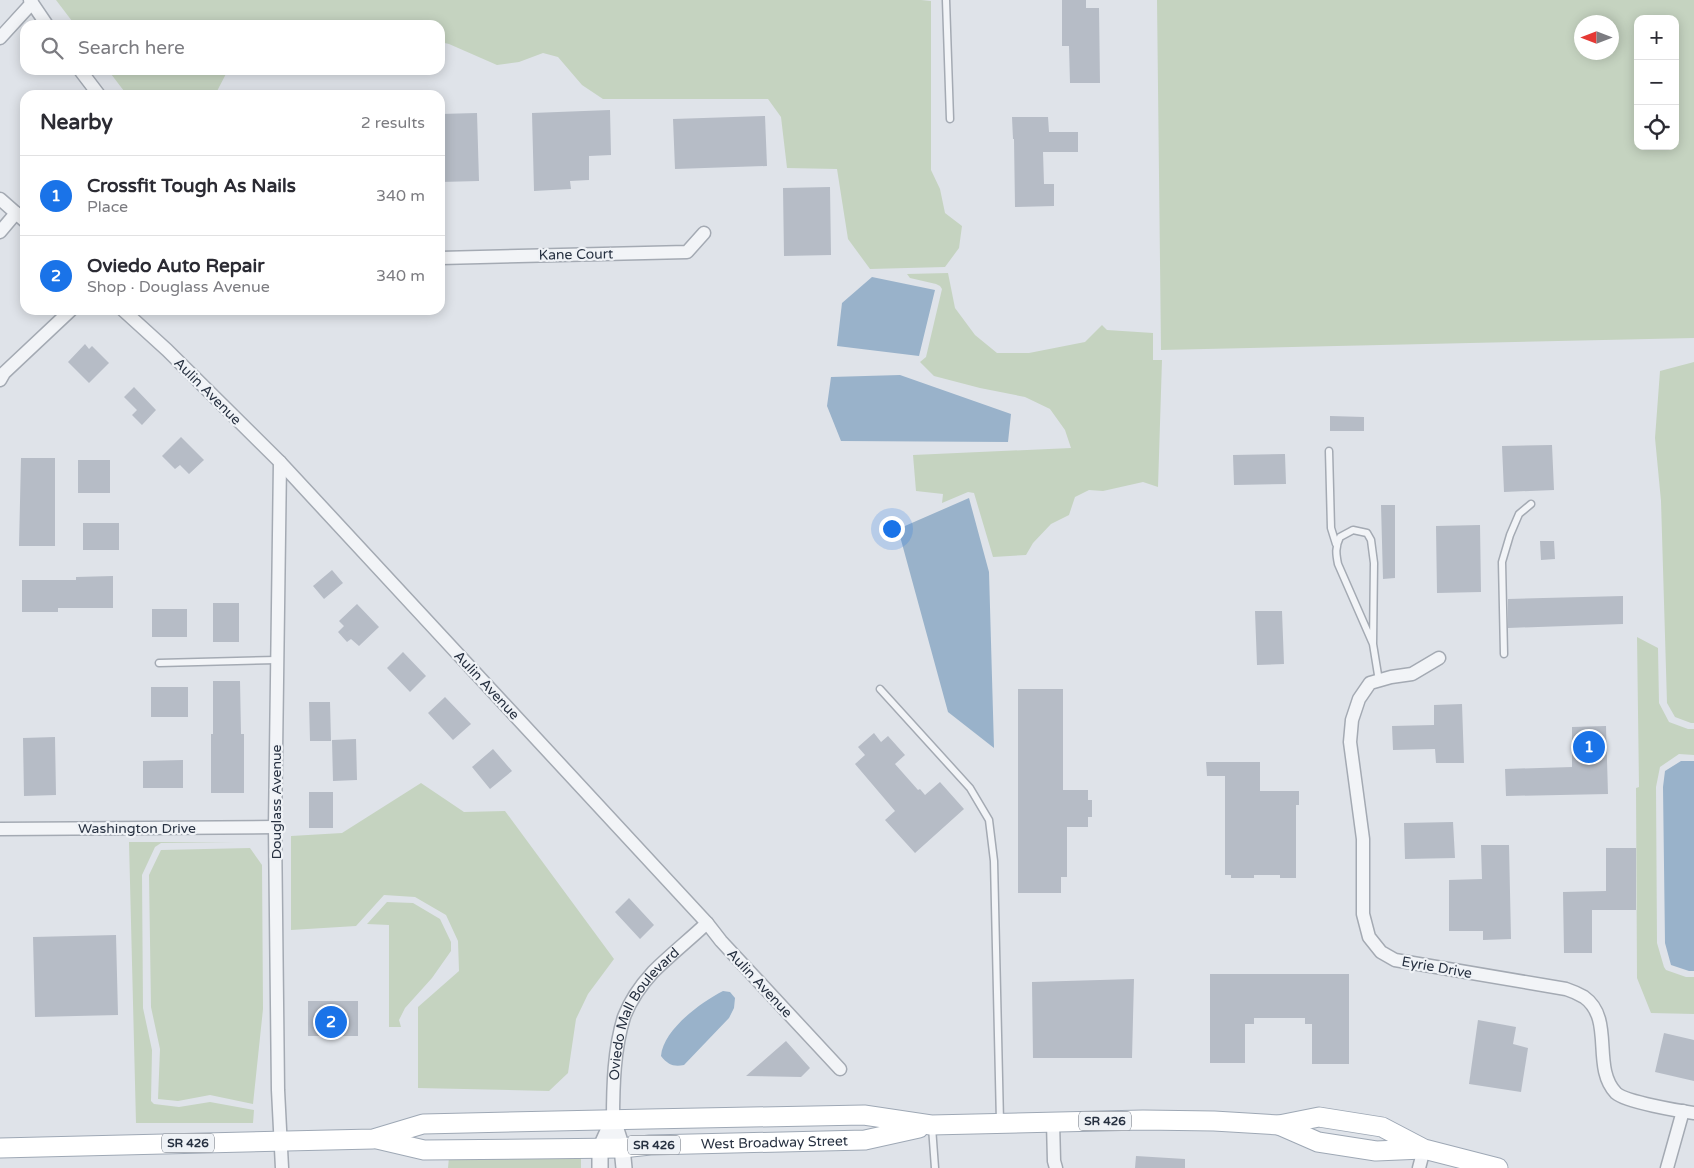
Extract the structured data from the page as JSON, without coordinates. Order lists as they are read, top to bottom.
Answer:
{
  "streets": {
    "main road": ["SR 426", "West Broadway Street"],
    "street": [
      "Kane Court",
      "Aulin Avenue",
      "Douglass Avenue",
      "Washington Drive",
      "Eyrie Drive",
      "Oviedo Mall Boulevard"
    ]
  },
  "crossings": [
    ["Aulin Avenue", "Douglass Avenue"],
    ["Aulin Avenue", "Oviedo Mall Boulevard"],
    ["Douglass Avenue", "Washington Drive"],
    ["Douglass Avenue", "West Broadway Street"],
    ["Oviedo Mall Boulevard", "West Broadway Street"]
  ],
  "north": "left",
  "page": {
    "map_buttons": ["+", "−"],
    "search": "Search here",
    "heading": ["Nearby", "2 results"],
    "list": [
      {
        "mark": "1",
        "name": "Crossfit Tough As Nails",
        "note": "Place",
        "value": "340 m"
      },
      {
        "mark": "2",
        "name": "Oviedo Auto Repair",
        "note": "Shop · Douglass Avenue",
        "value": "340 m"
      }
    ],
    "pins": ["1", "2"]
  }
}
